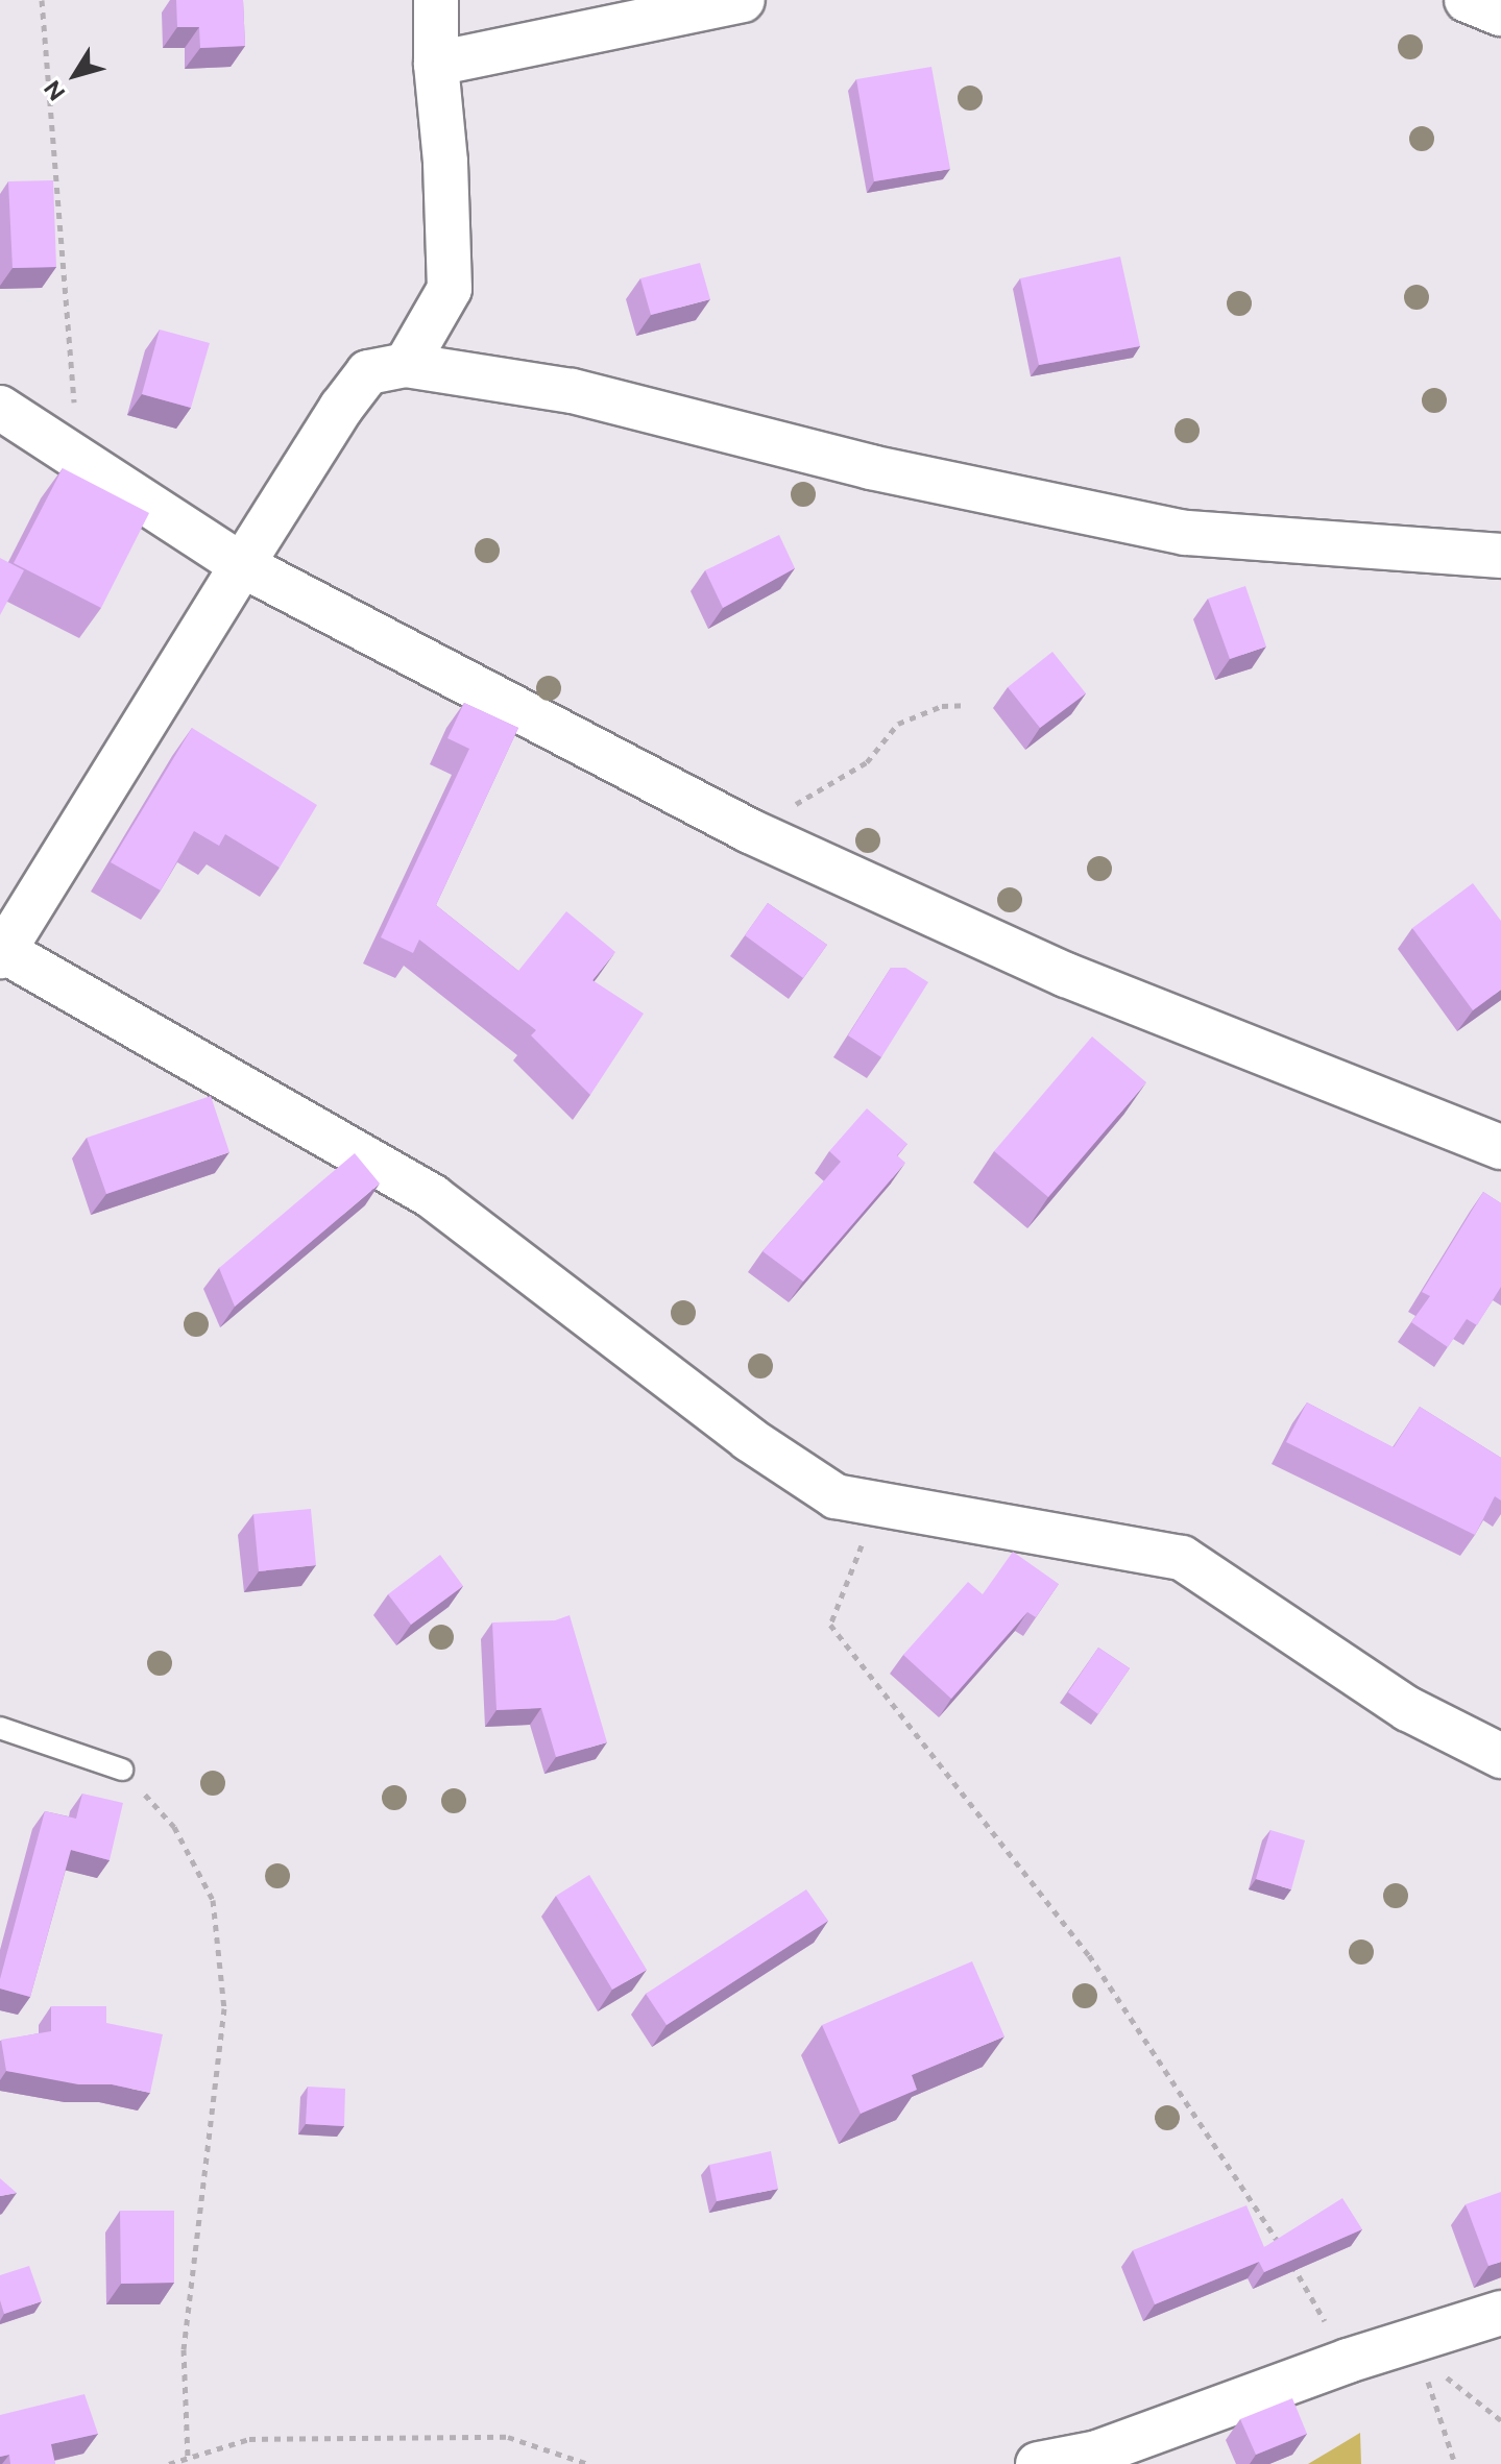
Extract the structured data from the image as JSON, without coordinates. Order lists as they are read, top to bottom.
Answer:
{
  "north": "bottom left"
}
